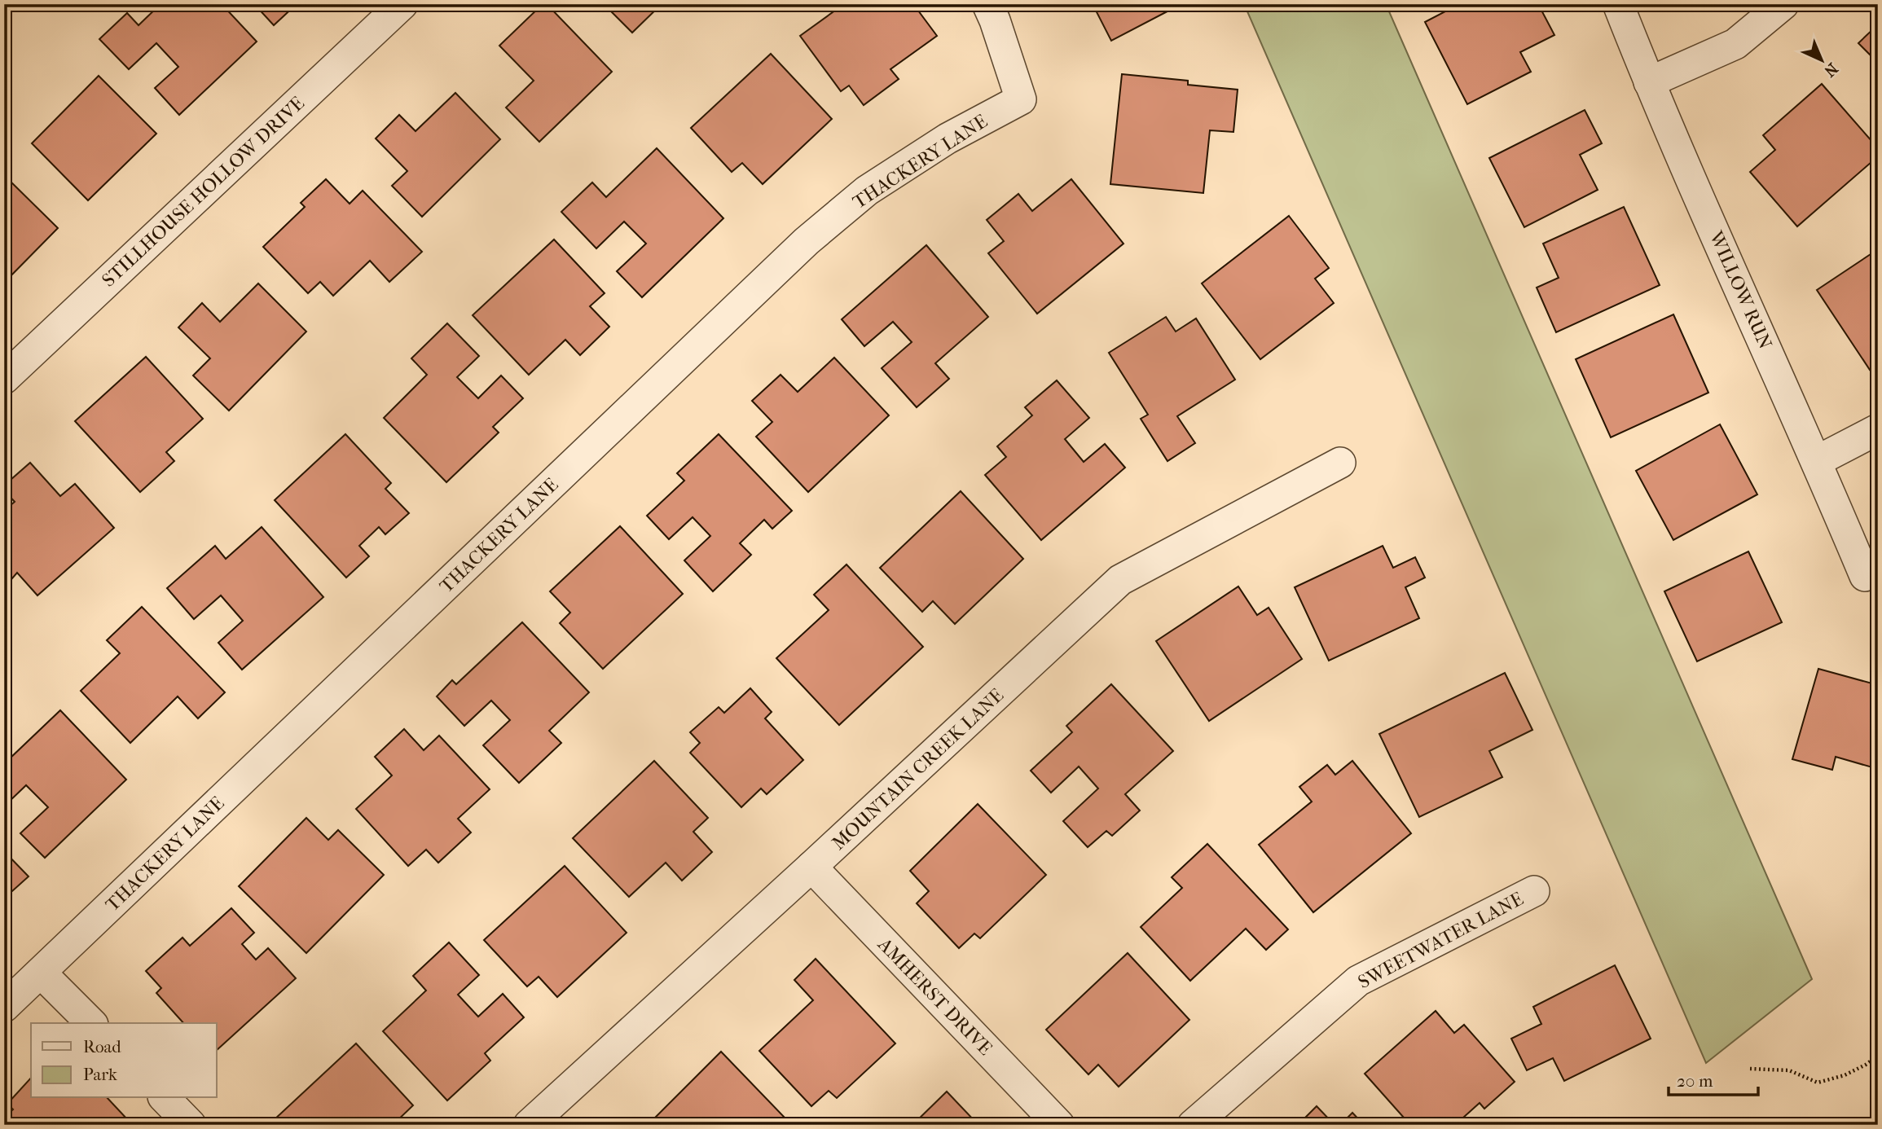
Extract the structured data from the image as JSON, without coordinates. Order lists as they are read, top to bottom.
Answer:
{
  "streets": {
    "street": [
      "THACKERY LANE",
      "STILLHOUSE HOLLOW DRIVE",
      "WILLOW RUN",
      "MOUNTAIN CREEK LANE",
      "SWEETWATER LANE",
      "AMHERST DRIVE"
    ]
  },
  "crossings": [
    ["MOUNTAIN CREEK LANE", "AMHERST DRIVE"]
  ],
  "legend": ["Road", "Park"],
  "scale_bar": "20 m",
  "north": "bottom right"
}
